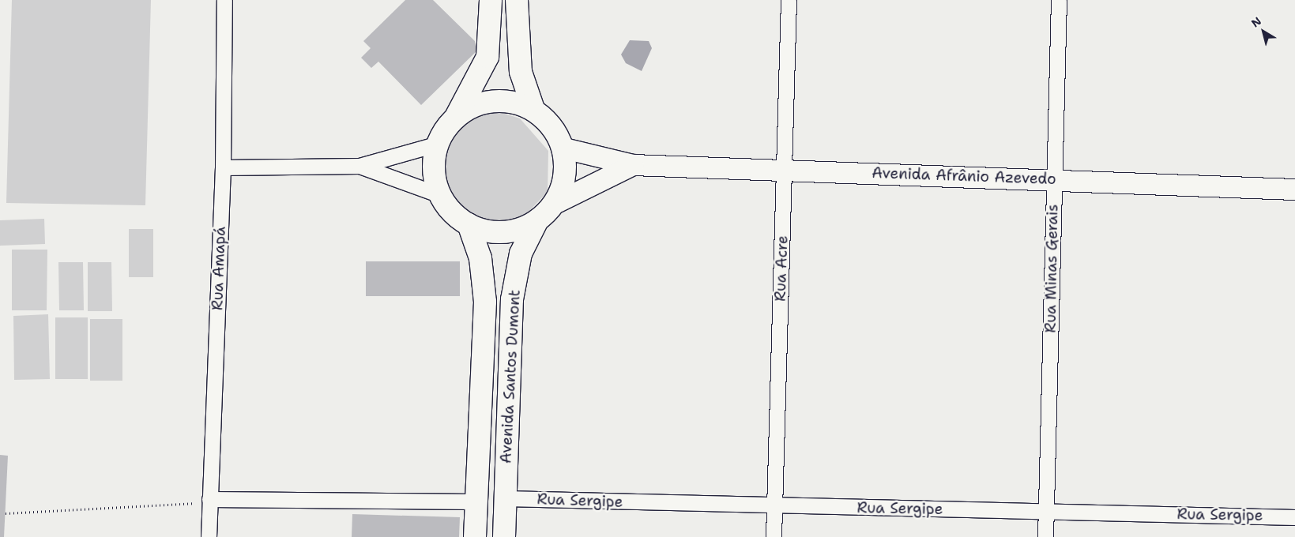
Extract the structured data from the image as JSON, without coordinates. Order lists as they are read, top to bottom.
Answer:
{
  "streets": {
    "main road": ["Avenida Santos Dumont"],
    "street": [
      "Avenida Afrânio Azevedo",
      "Rua Amapá",
      "Rua Acre",
      "Rua Minas Gerais",
      "Rua Sergipe"
    ]
  },
  "crossings": [
    ["Avenida Afrânio Azevedo", "Rua Acre"],
    ["Avenida Afrânio Azevedo", "Rua Minas Gerais"],
    ["Avenida Afrânio Azevedo", "Avenida Santos Dumont"],
    ["Rua Acre", "Rua Sergipe"],
    ["Rua Minas Gerais", "Rua Sergipe"],
    ["Avenida Santos Dumont", "Rua Sergipe"]
  ],
  "north": "top left"
}
